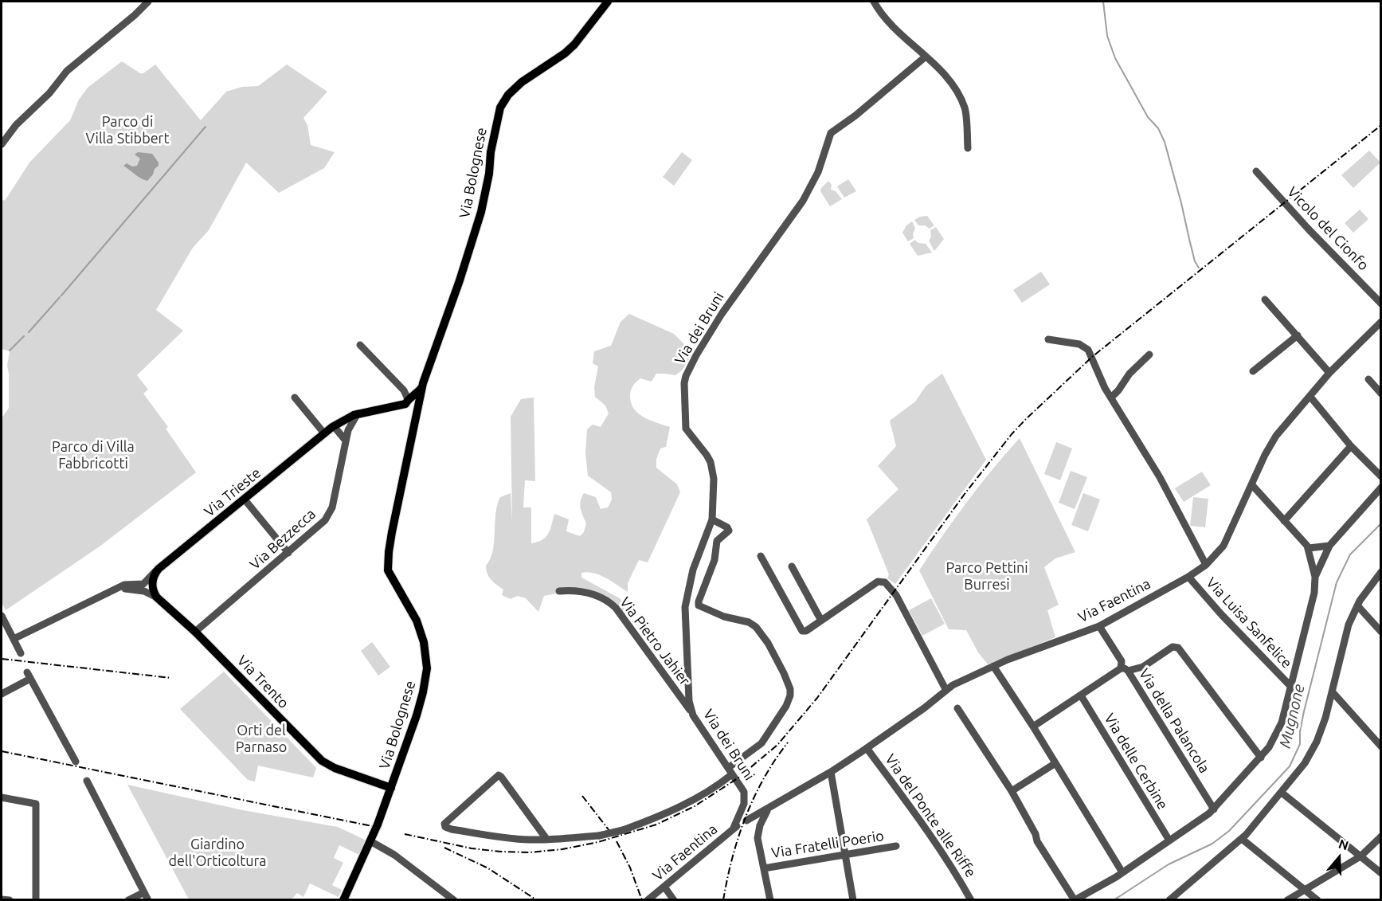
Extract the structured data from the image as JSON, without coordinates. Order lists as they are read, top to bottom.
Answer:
{
  "streets": {
    "main road": ["Via Bolognese", "Via Trieste", "Via Trento"],
    "street": [
      "Vicolo del Cionfo",
      "Via dei Bruni",
      "Via Bezzecca",
      "Via Faentina",
      "Via Luisa Sanfelice",
      "Via Pietro Jahier",
      "Via della Palancola",
      "Via delle Cerbine",
      "Via del Ponte alle Riffe",
      "Via Fratelli Poerio"
    ]
  },
  "crossings": [
    ["Via Bolognese", "Via Trieste"],
    ["Via Bolognese", "Via Trento"],
    ["Via dei Bruni", "Via Faentina"],
    ["Via dei Bruni", "Via Pietro Jahier"],
    ["Via Trieste", "Via Bezzecca"],
    ["Via Bezzecca", "Via Trento"],
    ["Via Faentina", "Via Luisa Sanfelice"],
    ["Via Faentina", "Via della Palancola"],
    ["Via Faentina", "Via del Ponte alle Riffe"]
  ],
  "water": ["Mugnone"],
  "parks": [
    "Parco di Villa Stibbert",
    "Parco di Villa Fabbricotti",
    "Parco Pettini Burresi",
    "Orti del Parnaso",
    "Giardino dell'Orticoltura"
  ],
  "north": "top"
}
